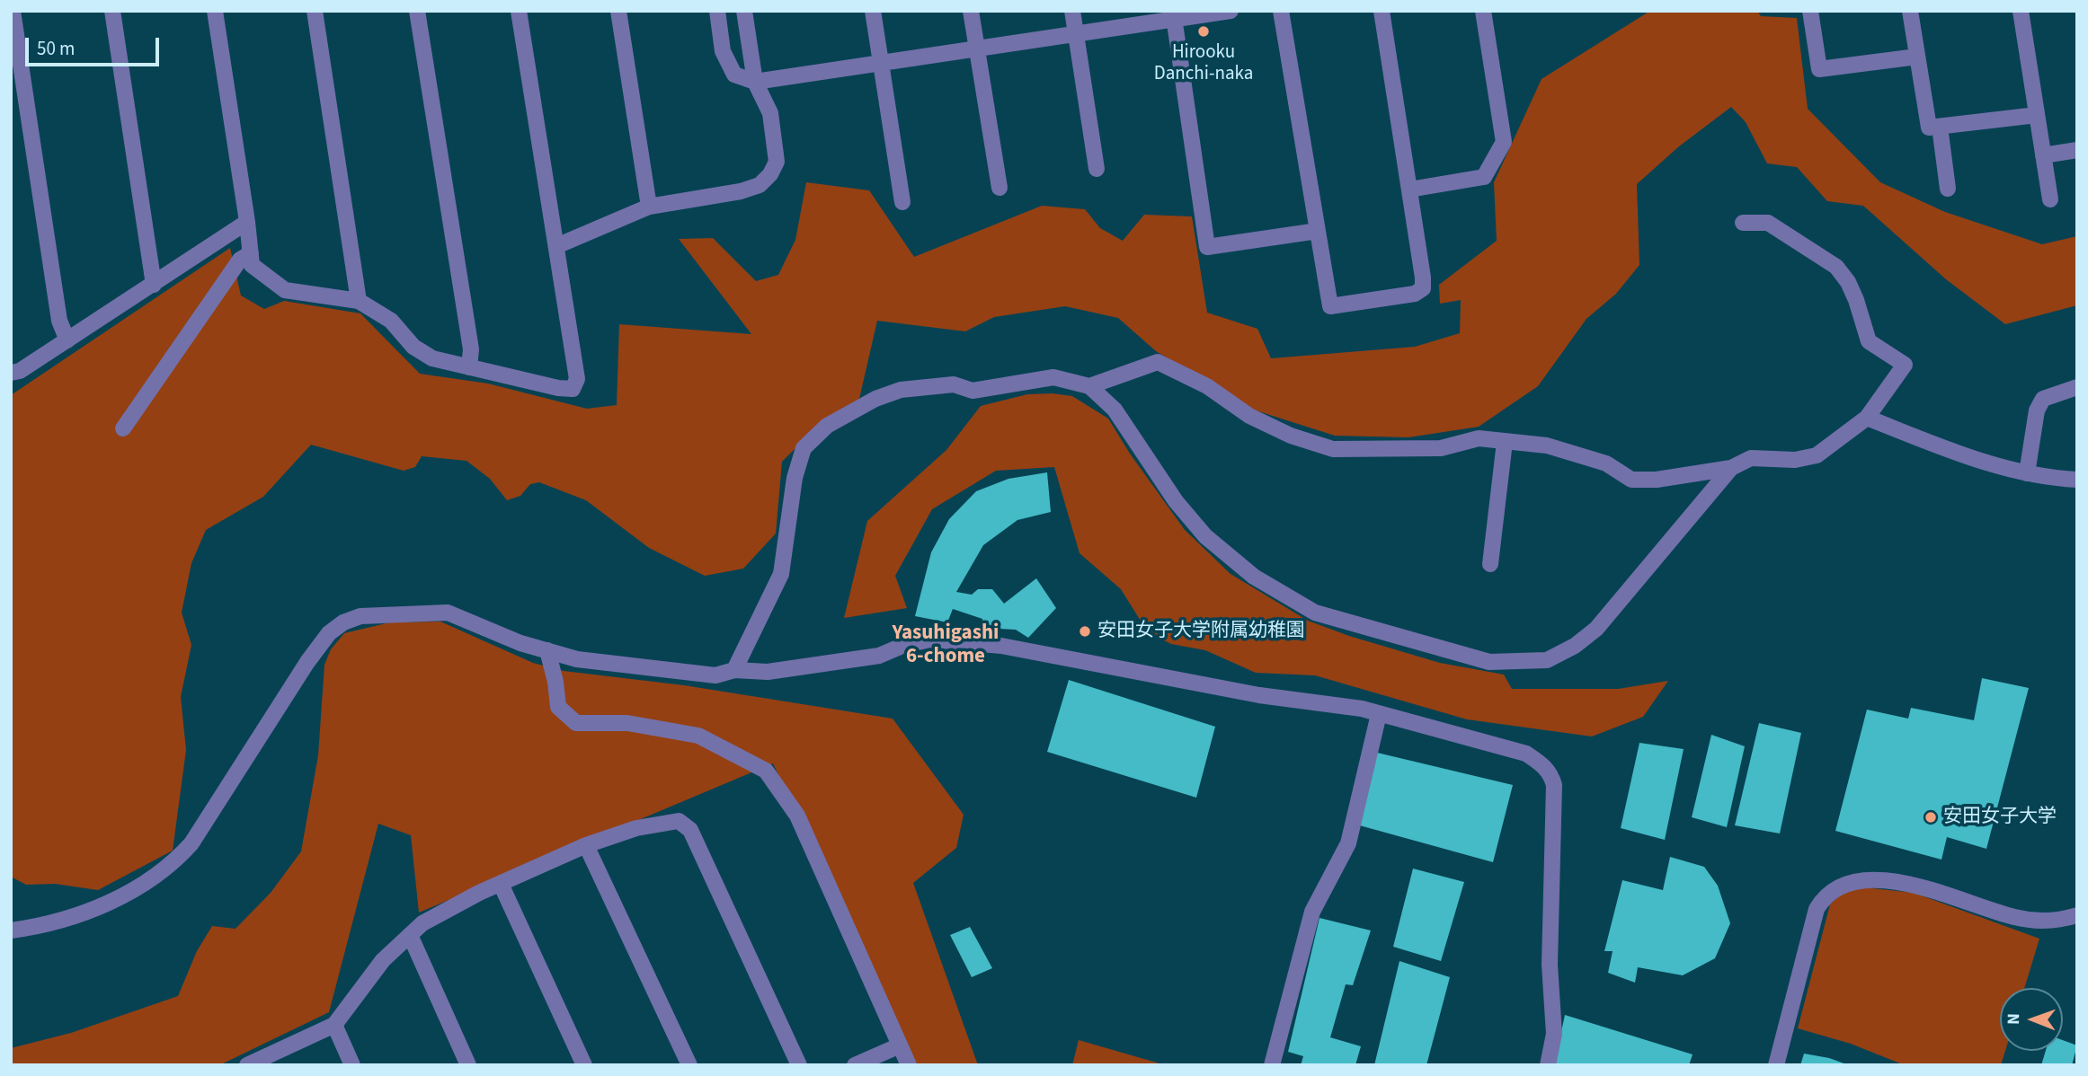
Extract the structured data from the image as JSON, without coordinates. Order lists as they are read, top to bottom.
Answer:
{
  "districts": ["Yasuhigashi 6-chome"],
  "places": ["Hirooku Danchi-naka", "安田女子大学附属幼稚園", "安田女子大学"],
  "scale_bar": "50 m",
  "north": "left"
}
